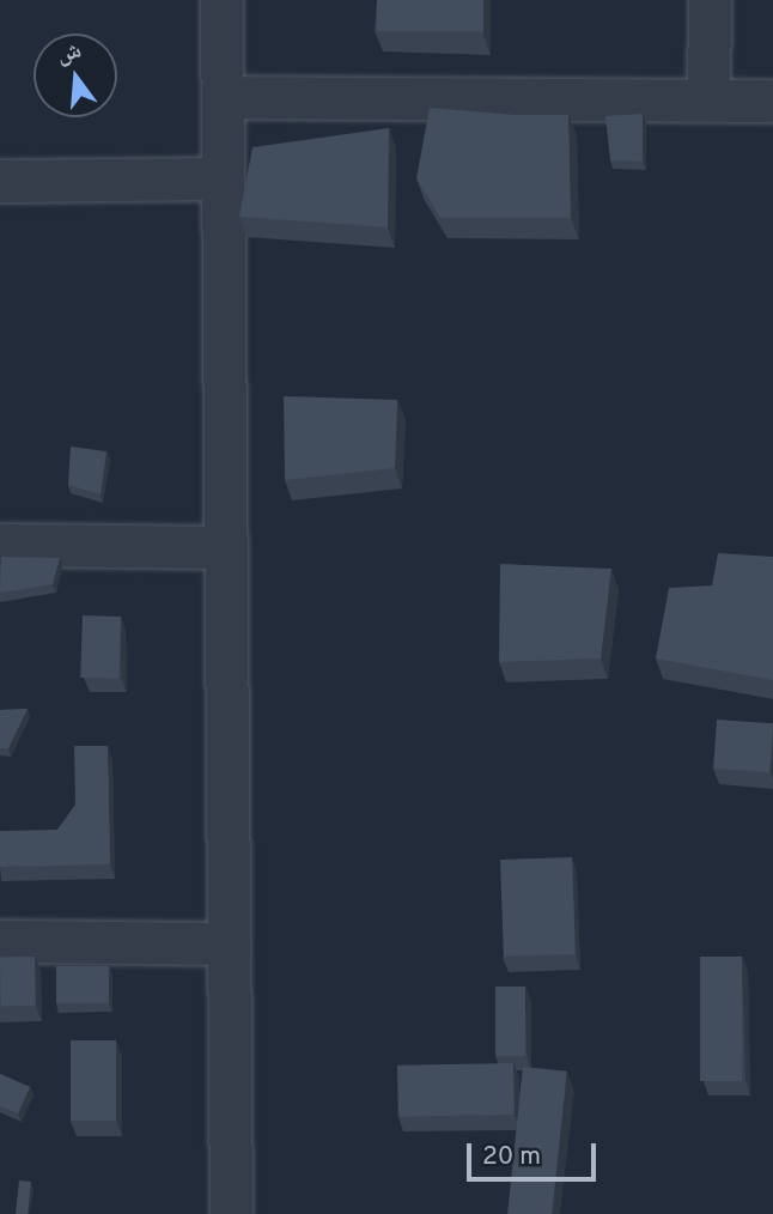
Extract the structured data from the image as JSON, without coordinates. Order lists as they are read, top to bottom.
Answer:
{
  "scale_bar": "20 m",
  "north": "top"
}
